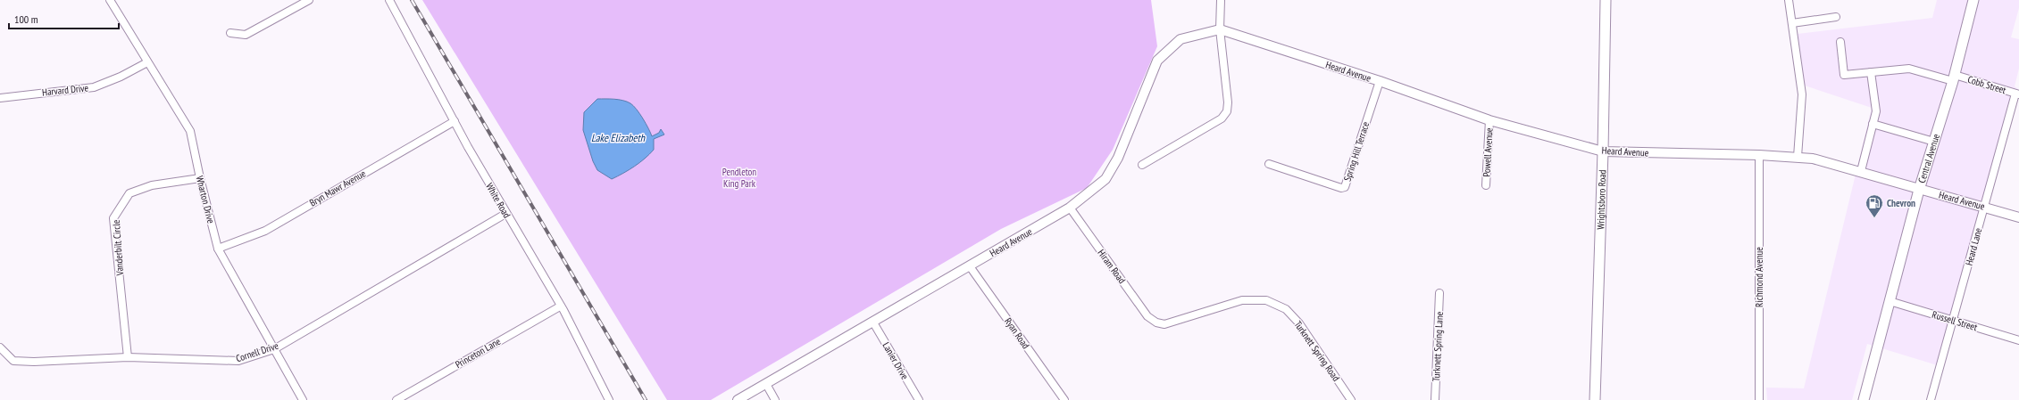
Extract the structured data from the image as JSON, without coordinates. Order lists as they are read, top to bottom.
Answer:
{
  "streets": {
    "main road": ["Central Avenue", "Wrightsboro Road"],
    "street": [
      "Heard Avenue",
      "Cobb Street",
      "Harvard Drive",
      "Spring Hill Terrace",
      "Powell Avenue",
      "Bryn Mawr Avenue",
      "Wharton Drive",
      "White Road",
      "Heard Lane",
      "Vanderbilt Circle",
      "Hiram Road",
      "Richmond Avenue",
      "Russell Street",
      "Ryan Road",
      "Turknett Spring Lane",
      "Turknett Spring Road",
      "Cornell Drive",
      "Princeton Lane",
      "Lanier Drive"
    ]
  },
  "crossings": [
    ["Heard Avenue", "Spring Hill Terrace"],
    ["Heard Avenue", "Powell Avenue"],
    ["Heard Avenue", "Central Avenue"],
    ["Heard Avenue", "Wrightsboro Road"],
    ["Heard Avenue", "Heard Lane"],
    ["Heard Avenue", "Hiram Road"],
    ["Heard Avenue", "Richmond Avenue"],
    ["Heard Avenue", "Ryan Road"],
    ["Heard Avenue", "Lanier Drive"],
    ["Cobb Street", "Central Avenue"],
    ["Cobb Street", "Heard Lane"],
    ["Harvard Drive", "Wharton Drive"],
    ["Central Avenue", "Russell Street"],
    ["Bryn Mawr Avenue", "Wharton Drive"],
    ["Bryn Mawr Avenue", "White Road"],
    ["Wharton Drive", "Vanderbilt Circle"],
    ["Wharton Drive", "Cornell Drive"],
    ["White Road", "Cornell Drive"],
    ["White Road", "Princeton Lane"],
    ["Heard Lane", "Russell Street"],
    ["Vanderbilt Circle", "Cornell Drive"],
    ["Hiram Road", "Turknett Spring Road"]
  ],
  "water": ["Lake Elizabeth"],
  "parks": ["Pendleton King Park"],
  "places": {
    "fuel station": ["Chevron"]
  },
  "scale_bar": "100 m"
}
